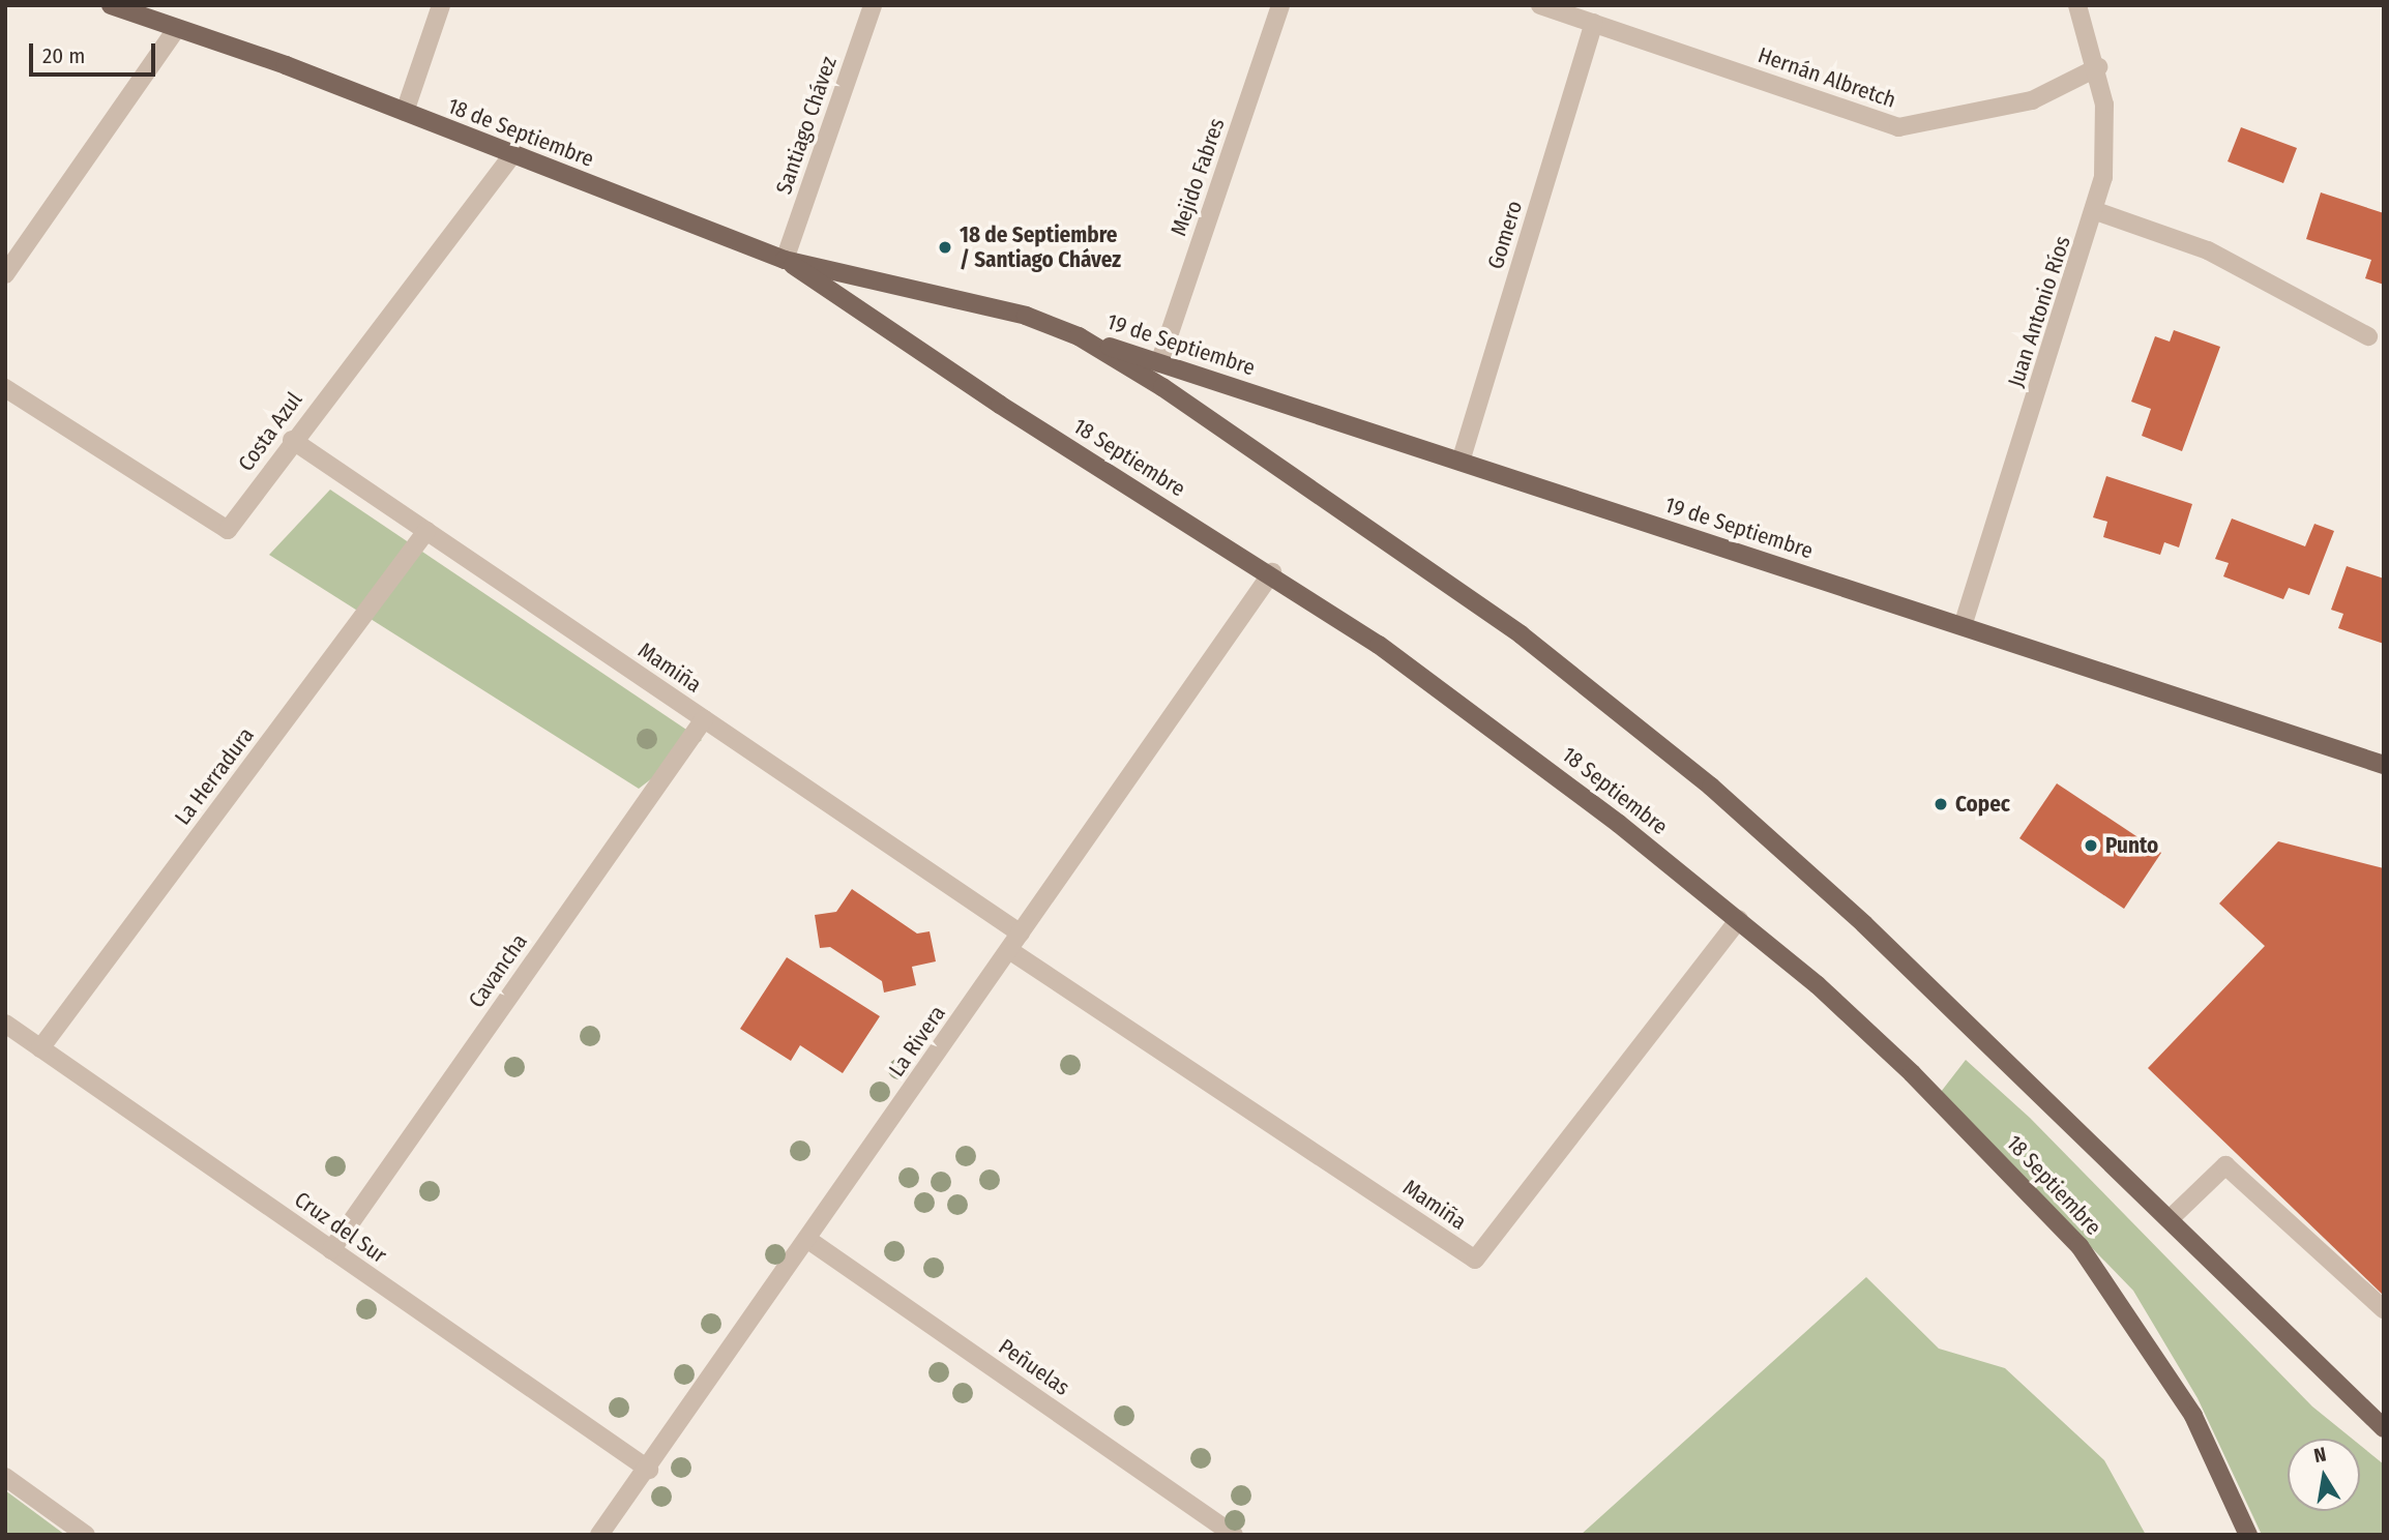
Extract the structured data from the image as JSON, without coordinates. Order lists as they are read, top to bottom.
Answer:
{
  "streets": {
    "main road": ["18 de Septiembre", "19 de Septiembre", "18 Septiembre"],
    "street": [
      "Hernán Albretch",
      "Santiago Chávez",
      "Mejido Fabres",
      "Gomero",
      "Juan Antonio Ríos",
      "Costa Azul",
      "Mamiña",
      "La Herradura",
      "Cavancha",
      "La Rivera",
      "Cruz del Sur",
      "Peñuelas"
    ]
  },
  "crossings": [
    ["Hernán Albretch", "Gomero"],
    ["Hernán Albretch", "Juan Antonio Ríos"],
    ["Santiago Chávez", "18 de Septiembre"],
    ["Santiago Chávez", "18 Septiembre"],
    ["18 de Septiembre", "19 de Septiembre"],
    ["18 de Septiembre", "Costa Azul"],
    ["18 de Septiembre", "18 Septiembre"],
    ["Mejido Fabres", "19 de Septiembre"],
    ["Gomero", "19 de Septiembre"],
    ["Juan Antonio Ríos", "19 de Septiembre"],
    ["Costa Azul", "Mamiña"],
    ["18 Septiembre", "Mamiña"],
    ["18 Septiembre", "La Rivera"],
    ["Mamiña", "La Herradura"],
    ["Mamiña", "Cavancha"],
    ["Mamiña", "La Rivera"],
    ["La Herradura", "Cruz del Sur"],
    ["Cavancha", "Cruz del Sur"],
    ["La Rivera", "Cruz del Sur"],
    ["La Rivera", "Peñuelas"]
  ],
  "places": ["18 de Septiembre / Santiago Chávez", "Copec", "Punto"],
  "scale_bar": "20 m",
  "north": "top"
}
